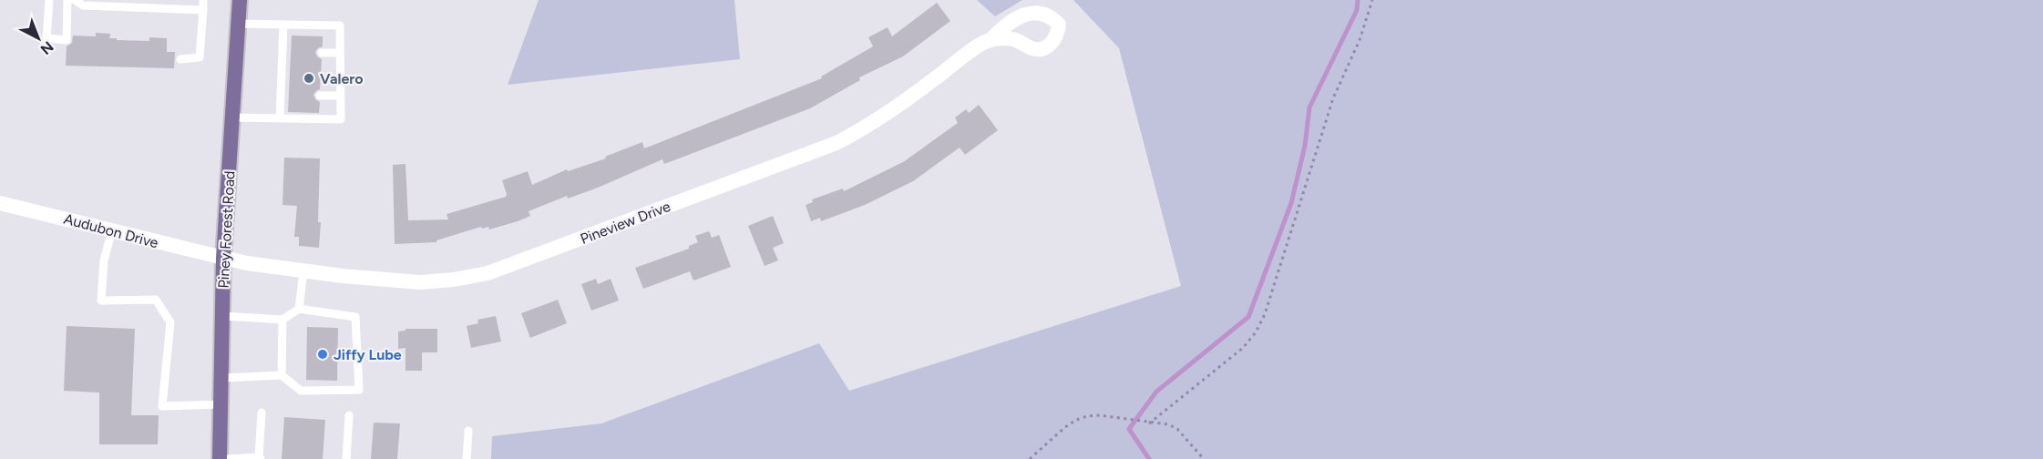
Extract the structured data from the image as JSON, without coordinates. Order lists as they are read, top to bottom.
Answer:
{
  "streets": {
    "main road": ["Piney Forest Road"],
    "street": ["Pineview Drive", "Audubon Drive"]
  },
  "crossings": [
    ["Pineview Drive", "Piney Forest Road"],
    ["Pineview Drive", "Audubon Drive"],
    ["Piney Forest Road", "Audubon Drive"]
  ],
  "places": ["Valero", "Jiffy Lube"],
  "north": "bottom right"
}
